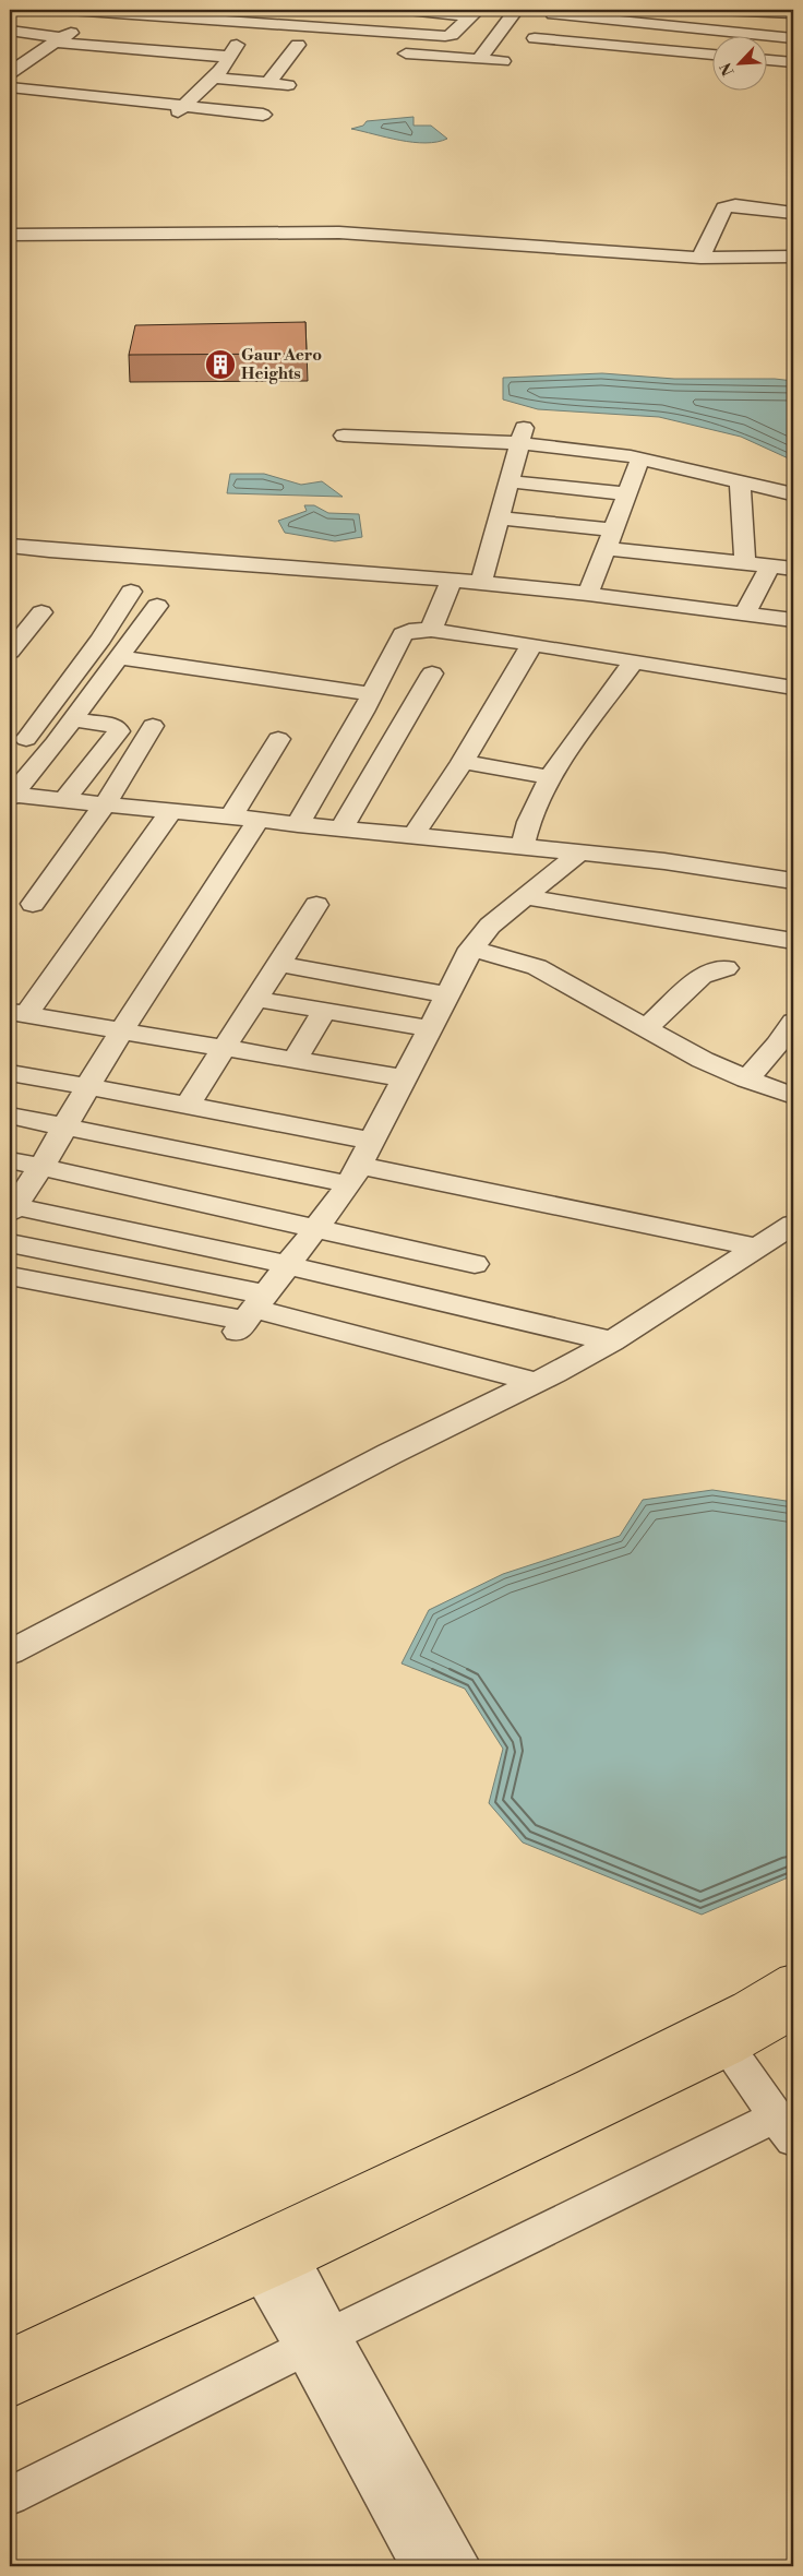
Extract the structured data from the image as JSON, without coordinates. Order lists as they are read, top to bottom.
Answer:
{
  "places": {
    "building": ["Gaur Aero Heights"]
  },
  "north": "bottom left"
}
